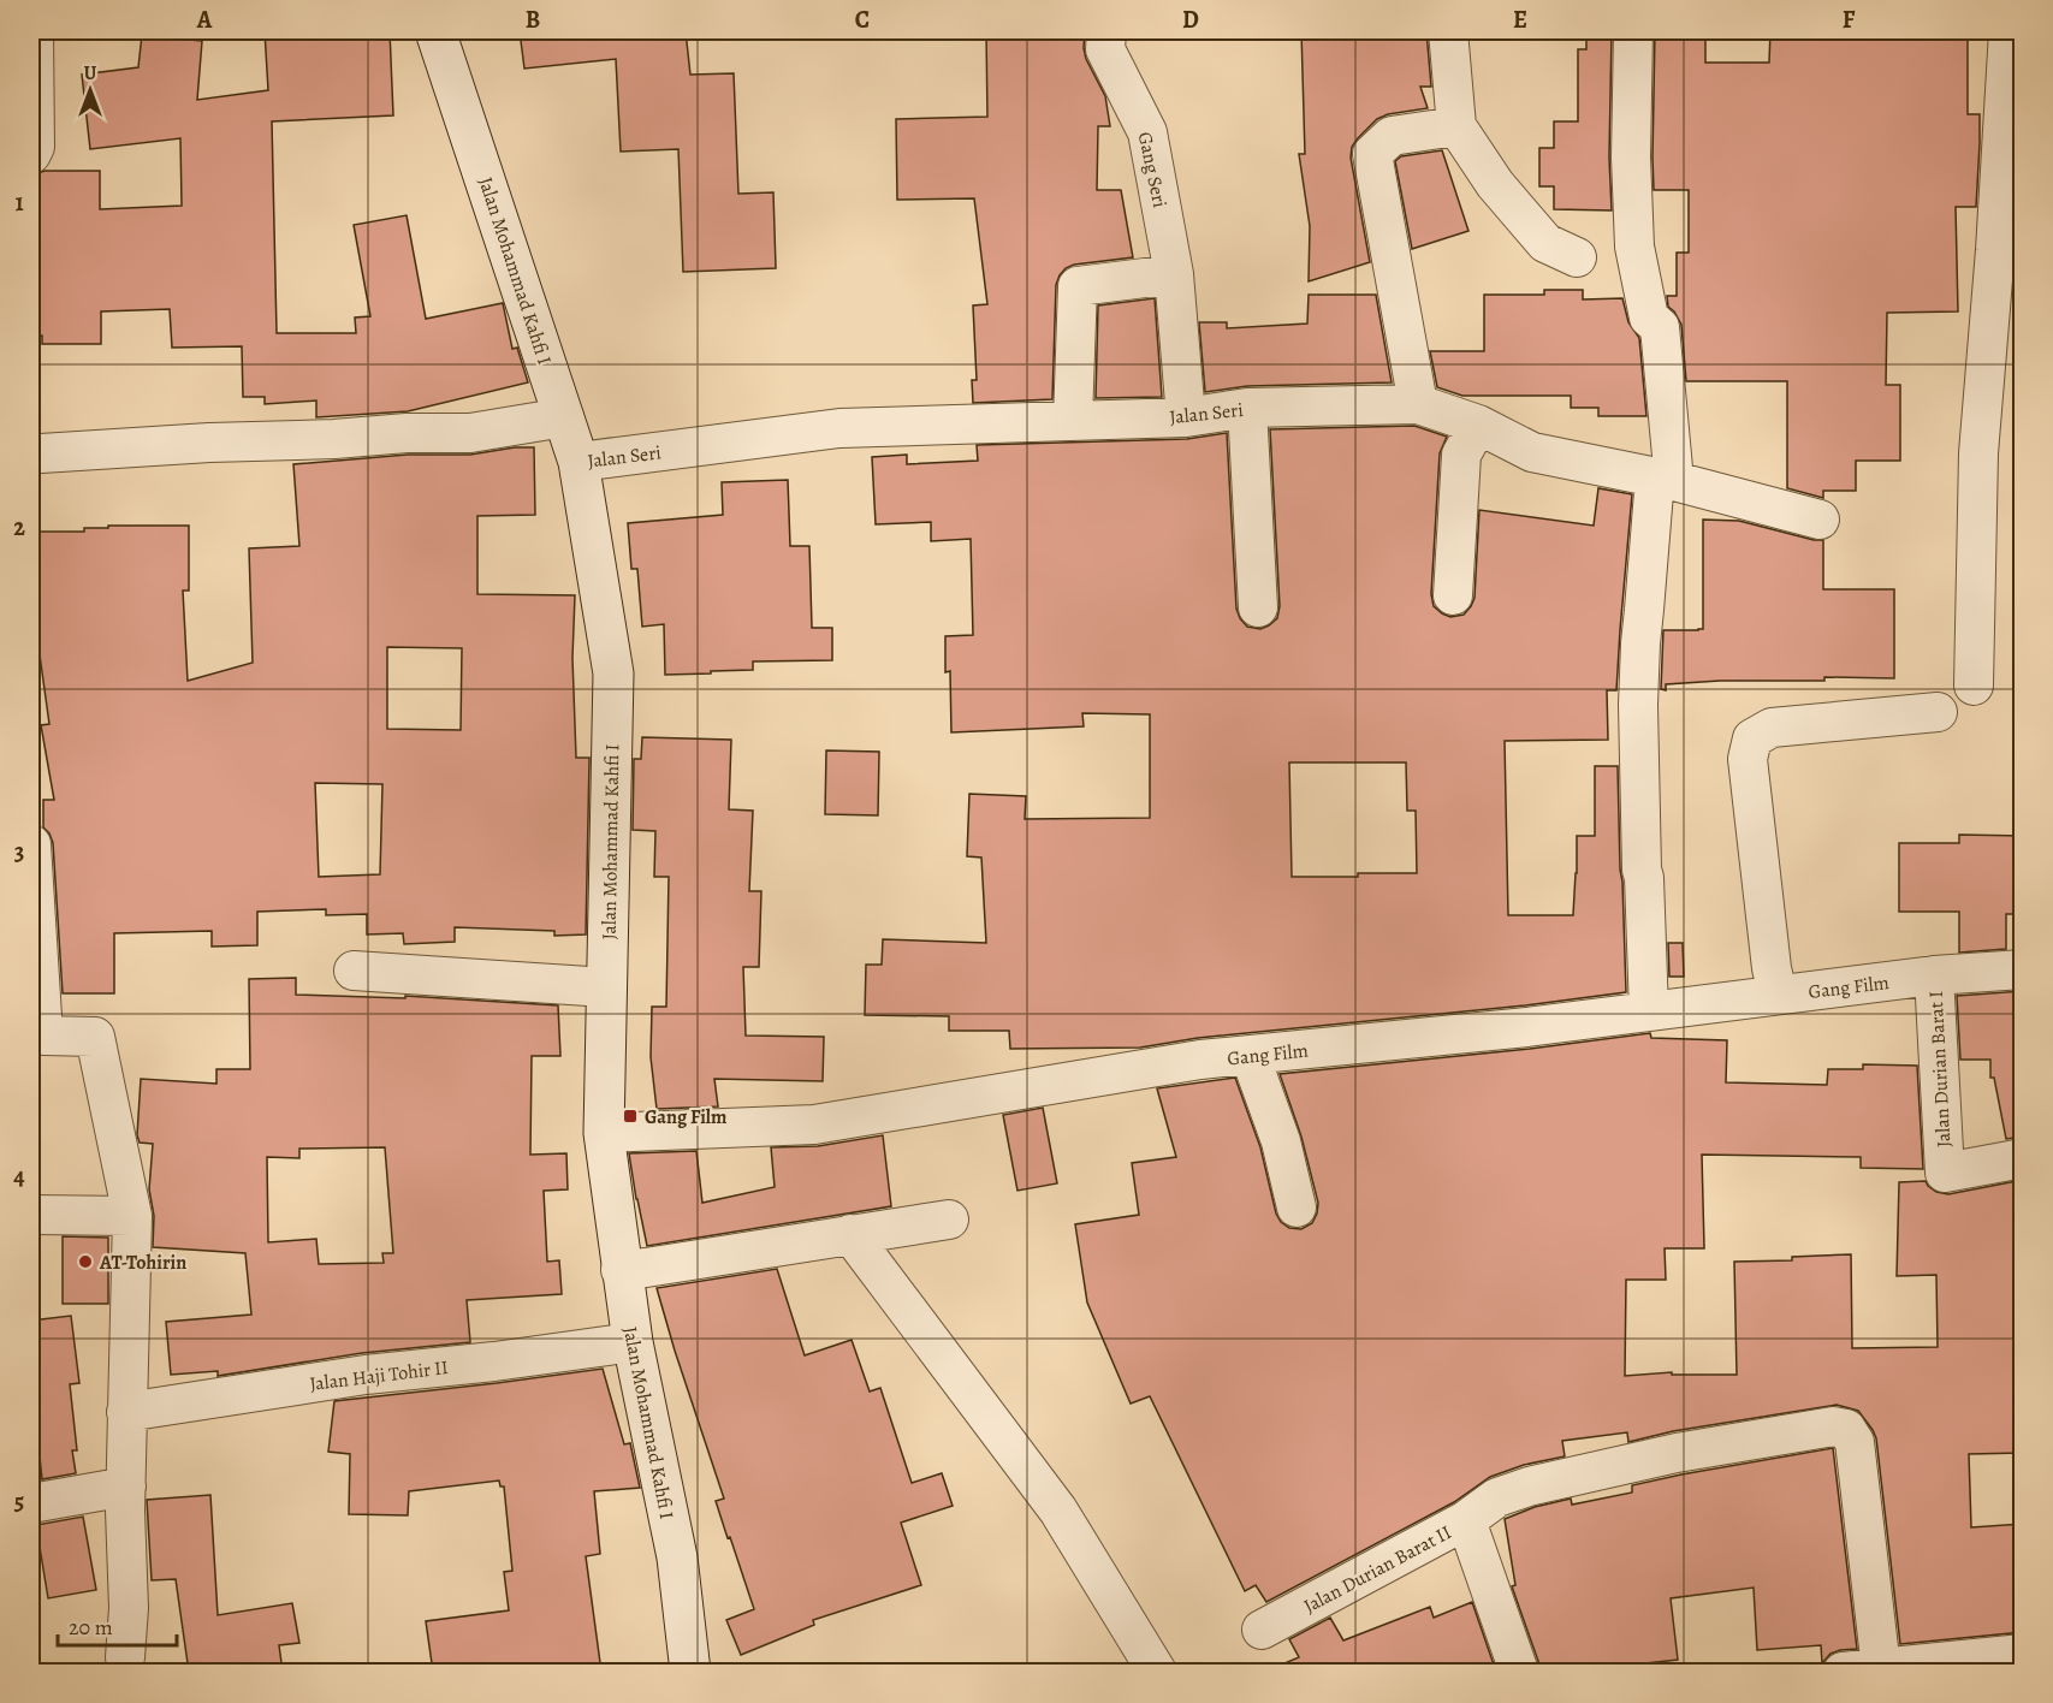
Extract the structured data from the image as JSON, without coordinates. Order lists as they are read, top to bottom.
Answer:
{
  "streets": {
    "main road": ["Jalan Mohammad Kahfi I"],
    "street": [
      "Gang Seri",
      "Jalan Seri",
      "Gang Film",
      "Jalan Durian Barat I",
      "Jalan Haji Tohir II",
      "Jalan Durian Barat II"
    ]
  },
  "crossings": [
    ["Gang Seri", "Jalan Seri"],
    ["Jalan Mohammad Kahfi I", "Jalan Seri"],
    ["Jalan Mohammad Kahfi I", "Gang Film"],
    ["Jalan Mohammad Kahfi I", "Jalan Haji Tohir II"],
    ["Gang Film", "Jalan Durian Barat I"]
  ],
  "places": {
    "transit": ["Gang Film"],
    "other": ["AT-Tohirin"]
  },
  "scale_bar": "20 m",
  "north": "top",
  "grid": {
    "columns": [
      "A",
      "B",
      "C",
      "D",
      "E",
      "F"
    ],
    "rows": [
      "1",
      "2",
      "3",
      "4",
      "5"
    ]
  }
}
